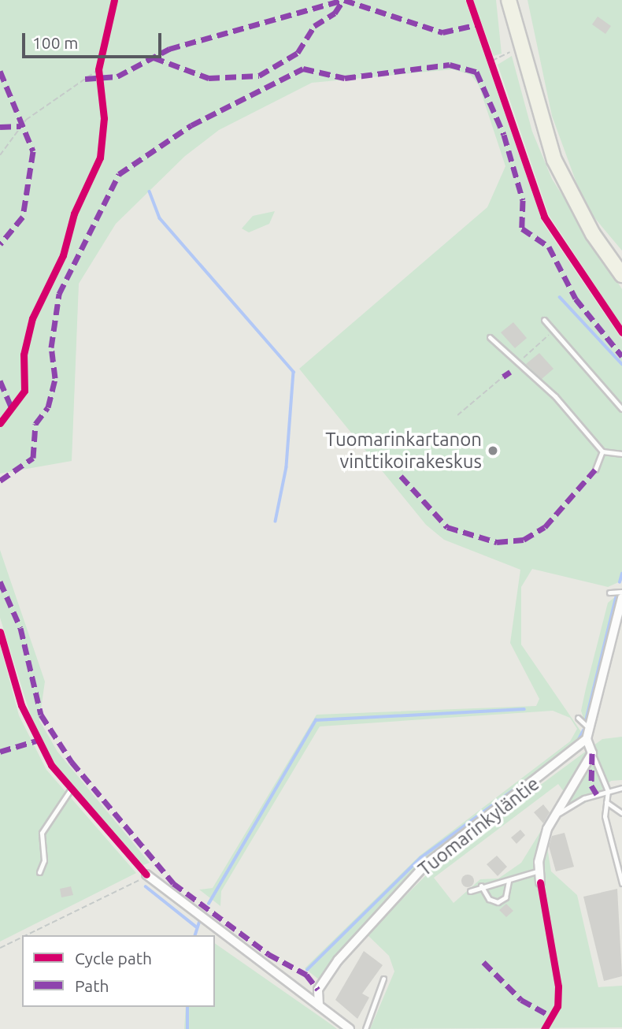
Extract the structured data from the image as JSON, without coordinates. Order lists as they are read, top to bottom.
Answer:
{
  "streets": {
    "street": ["Tuomarinkyläntie"]
  },
  "places": ["Tuomarinkartanon vinttikoirakeskus"],
  "legend": ["Cycle path", "Path"],
  "scale_bar": "100 m"
}
